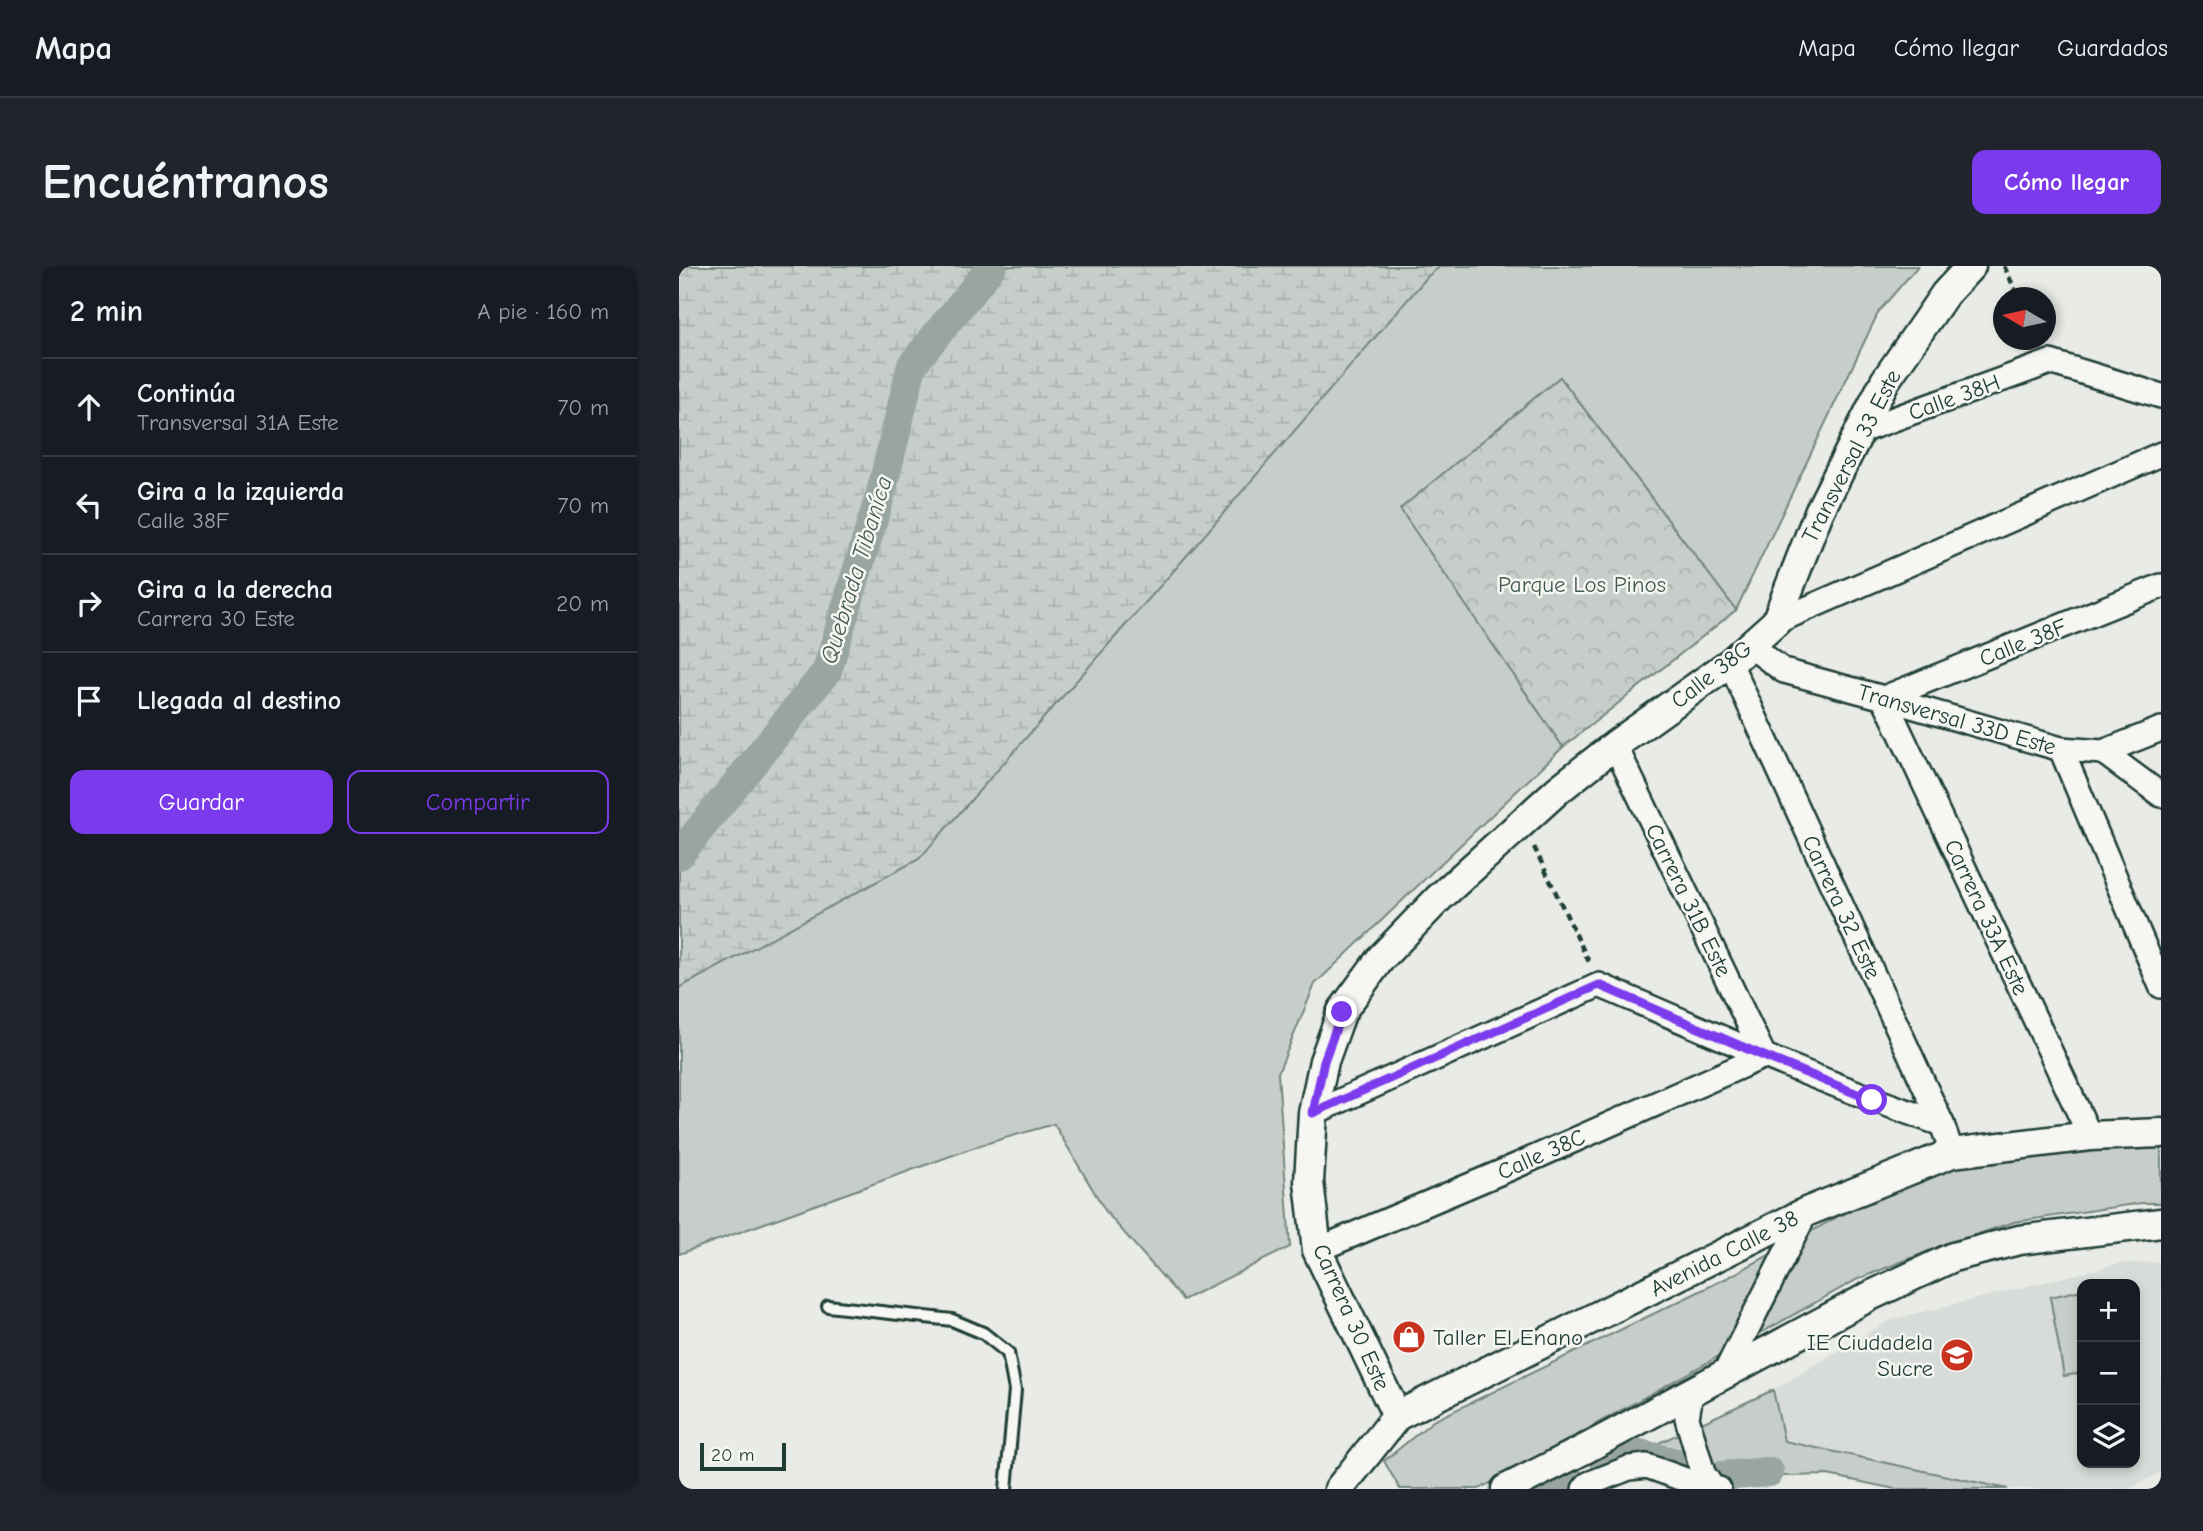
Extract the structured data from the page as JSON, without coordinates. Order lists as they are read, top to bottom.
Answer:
{
  "streets": {
    "street": [
      "Calle 38H",
      "Transversal 33 Este",
      "Calle 38F",
      "Calle 38G",
      "Transversal 33D Este",
      "Carrera 31B Este",
      "Carrera 32 Este",
      "Carrera 33A Este",
      "Calle 38C",
      "Avenida Calle 38",
      "Carrera 30 Este"
    ]
  },
  "crossings": [
    ["Calle 38H", "Transversal 33 Este"],
    ["Transversal 33 Este", "Calle 38G"],
    ["Calle 38F", "Transversal 33D Este"],
    ["Calle 38F", "Carrera 33A Este"],
    ["Calle 38G", "Transversal 33D Este"],
    ["Calle 38G", "Carrera 31B Este"],
    ["Calle 38G", "Carrera 32 Este"],
    ["Calle 38G", "Carrera 30 Este"],
    ["Transversal 33D Este", "Carrera 32 Este"],
    ["Transversal 33D Este", "Carrera 33A Este"],
    ["Carrera 31B Este", "Calle 38C"],
    ["Carrera 32 Este", "Avenida Calle 38"],
    ["Carrera 33A Este", "Avenida Calle 38"],
    ["Calle 38C", "Carrera 30 Este"],
    ["Avenida Calle 38", "Carrera 30 Este"]
  ],
  "water": ["Quebrada Tibaníca"],
  "parks": ["Parque Los Pinos"],
  "places": {
    "shop": ["Taller El Enano"],
    "school or university": ["IE Ciudadela Sucre"]
  },
  "scale_bar": "20 m",
  "north": "left",
  "page": {
    "header": "Mapa",
    "nav": ["Mapa", "Cómo llegar", "Guardados"],
    "buttons": [
      "Cómo llegar",
      ["Guardar", "Compartir"]
    ],
    "title": "Encuéntranos",
    "heading": ["2 min", "A pie · 160 m"],
    "list": [
      ["Continúa", "Transversal 31A Este", "70 m"],
      ["Gira a la izquierda", "Calle 38F", "70 m"],
      ["Gira a la derecha", "Carrera 30 Este", "20 m"],
      "Llegada al destino"
    ],
    "map_buttons": ["+", "−"],
    "scale": "20 m"
  }
}
